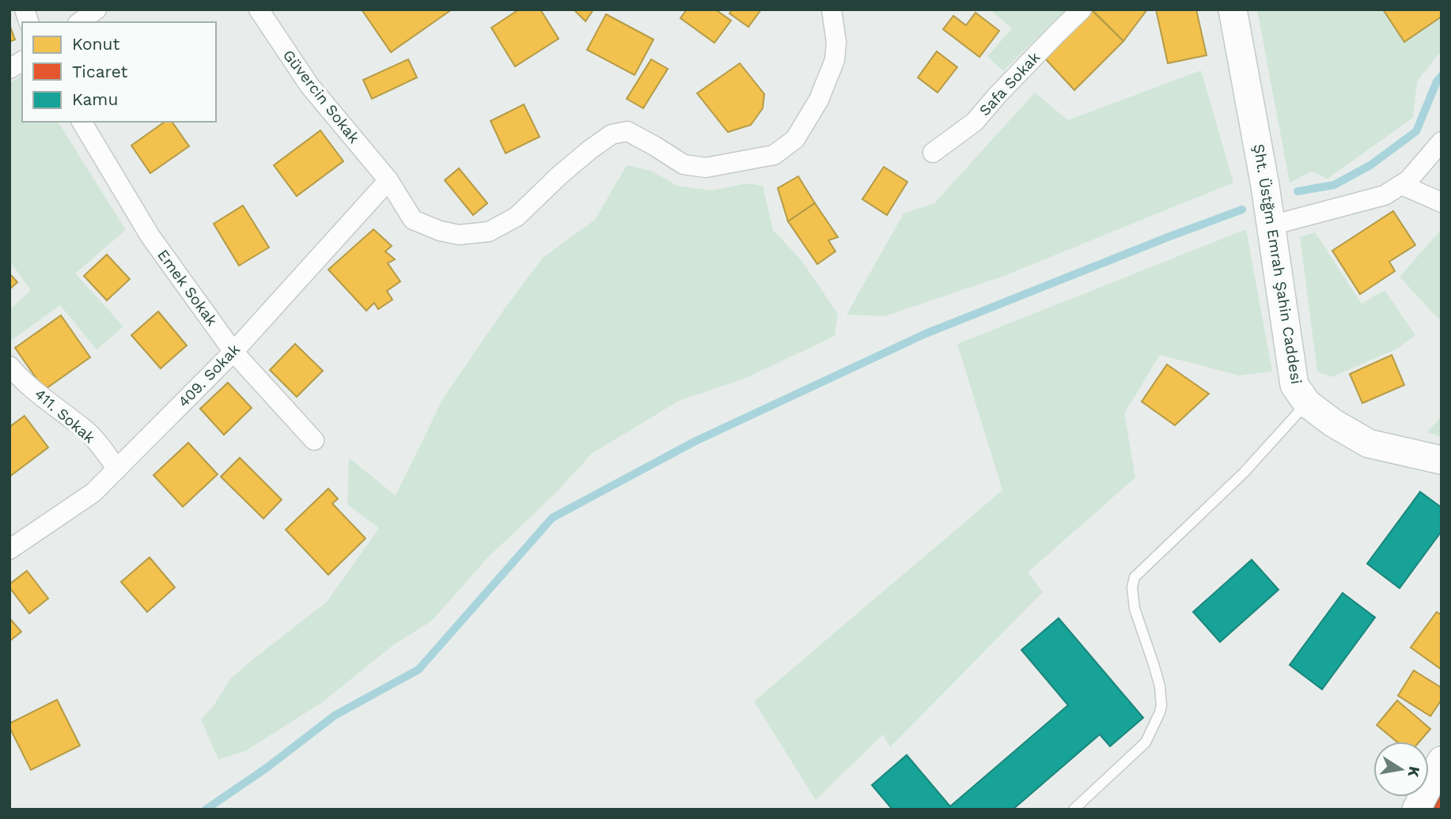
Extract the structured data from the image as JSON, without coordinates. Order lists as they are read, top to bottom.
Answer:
{
  "streets": {
    "street": [
      "Safa Sokak",
      "Güvercin Sokak",
      "Şht. Üstğm Emrah Şahin Caddesi",
      "Emek Sokak",
      "409. Sokak",
      "411. Sokak"
    ]
  },
  "crossings": [
    ["Güvercin Sokak", "409. Sokak"],
    ["Emek Sokak", "409. Sokak"],
    ["409. Sokak", "411. Sokak"]
  ],
  "legend": ["Konut", "Ticaret", "Kamu"],
  "north": "right"
}
